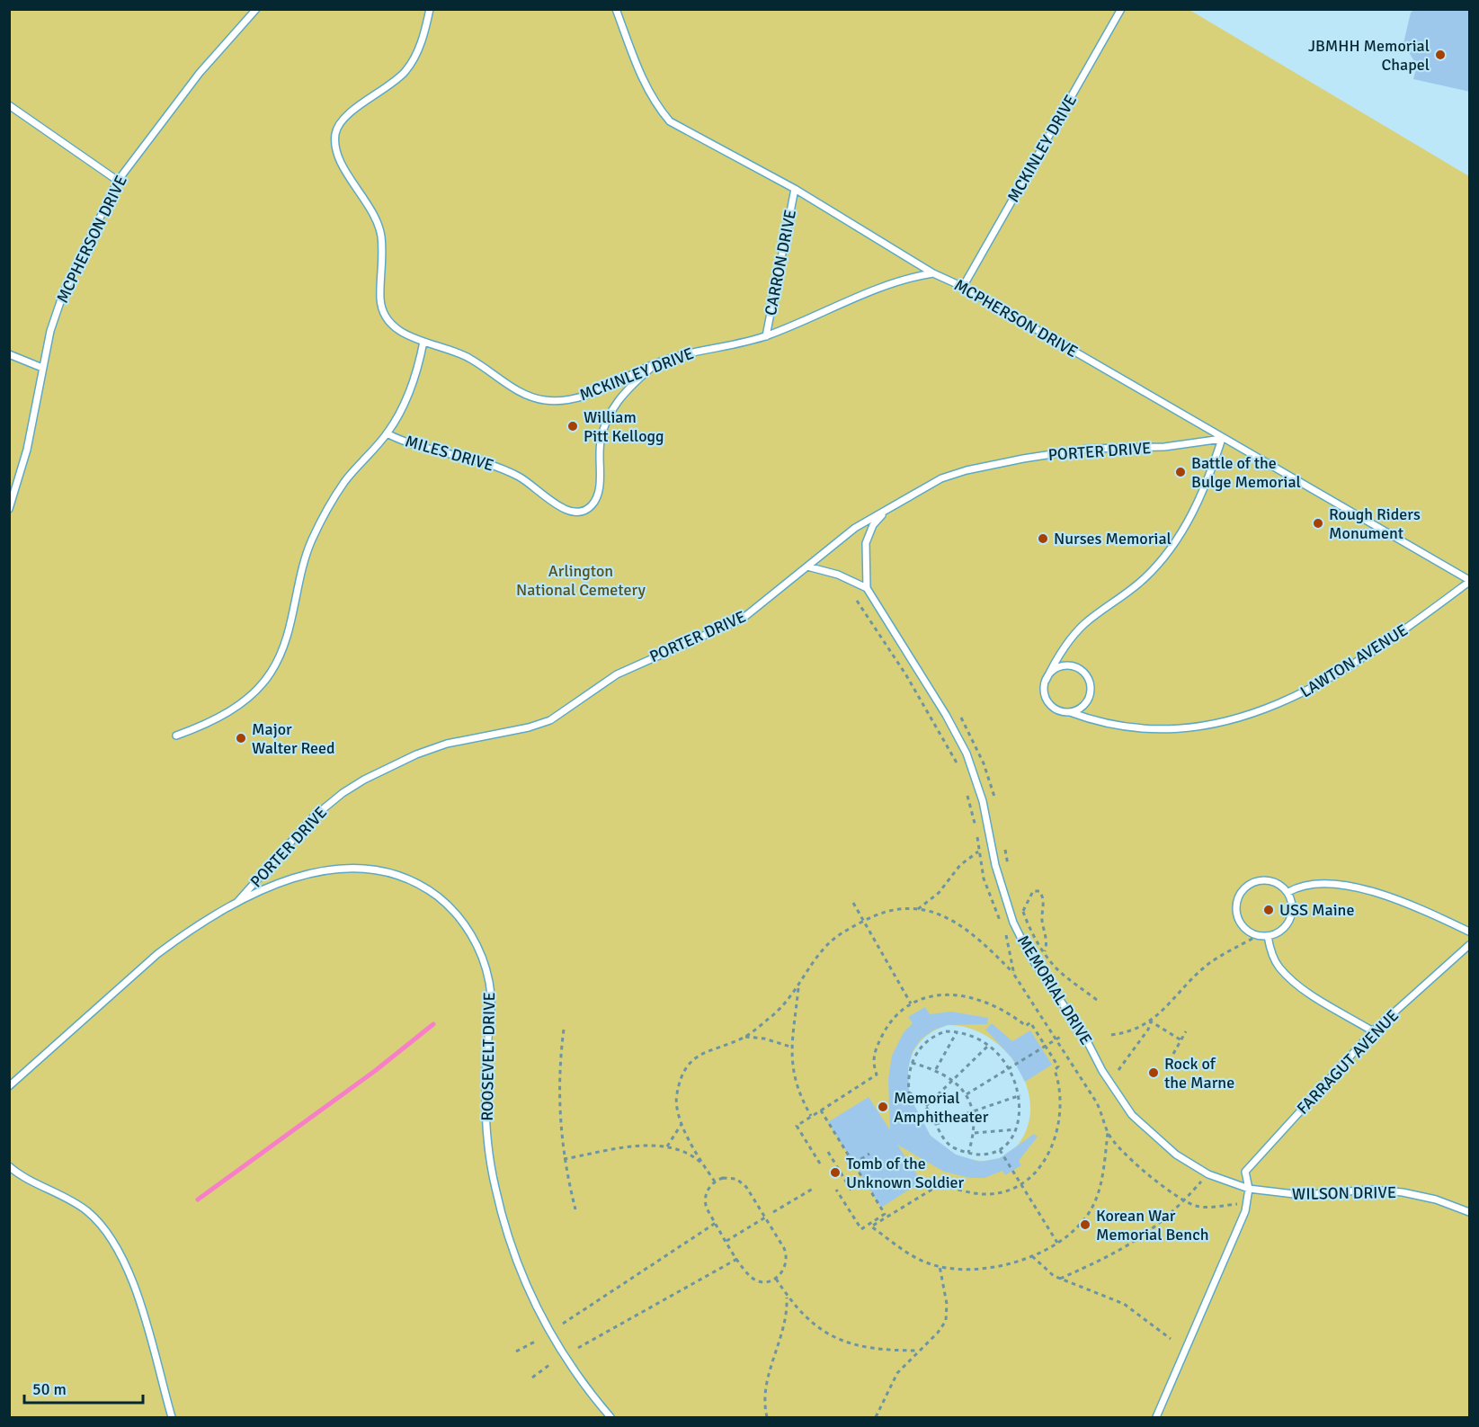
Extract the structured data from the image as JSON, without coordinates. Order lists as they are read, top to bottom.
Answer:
{
  "streets": {
    "lane": [
      "MCKINLEY DRIVE",
      "MCPHERSON DRIVE",
      "CARRON DRIVE",
      "PORTER DRIVE",
      "MILES DRIVE",
      "LAWTON AVENUE",
      "MEMORIAL DRIVE",
      "ROOSEVELT DRIVE",
      "FARRAGUT AVENUE",
      "WILSON DRIVE"
    ]
  },
  "crossings": [
    ["MCKINLEY DRIVE", "MCPHERSON DRIVE"],
    ["MCKINLEY DRIVE", "CARRON DRIVE"],
    ["MCKINLEY DRIVE", "MILES DRIVE"],
    ["MCPHERSON DRIVE", "CARRON DRIVE"],
    ["MCPHERSON DRIVE", "PORTER DRIVE"],
    ["MCPHERSON DRIVE", "LAWTON AVENUE"],
    ["PORTER DRIVE", "ROOSEVELT DRIVE"],
    ["MEMORIAL DRIVE", "FARRAGUT AVENUE"],
    ["MEMORIAL DRIVE", "WILSON DRIVE"],
    ["FARRAGUT AVENUE", "WILSON DRIVE"]
  ],
  "parks": ["Arlington National Cemetery"],
  "places": [
    "JBMHH Memorial Chapel",
    "William Pitt Kellogg",
    "Battle of the Bulge Memorial",
    "Rough Riders Monument",
    "Nurses Memorial",
    "Major Walter Reed",
    "USS Maine",
    "Rock of the Marne",
    "Memorial Amphitheater",
    "Tomb of the Unknown Soldier",
    "Korean War Memorial Bench"
  ],
  "scale_bar": "50 m"
}
